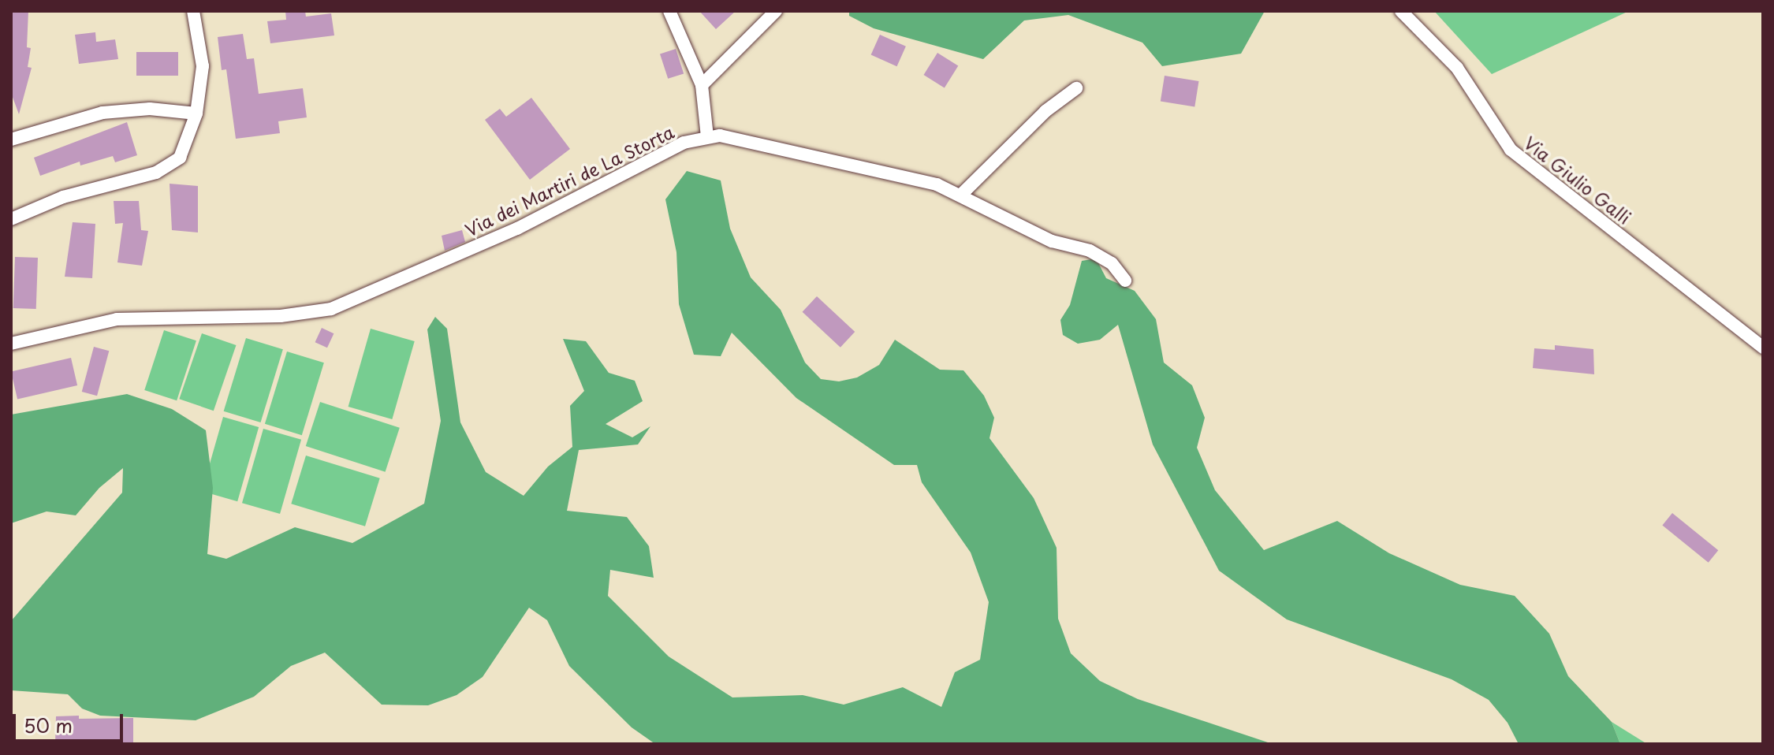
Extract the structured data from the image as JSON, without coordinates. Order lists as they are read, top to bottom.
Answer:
{
  "streets": {
    "street": ["Via Giulio Galli", "Via dei Martiri de La Storta"]
  },
  "scale_bar": "50 m"
}
